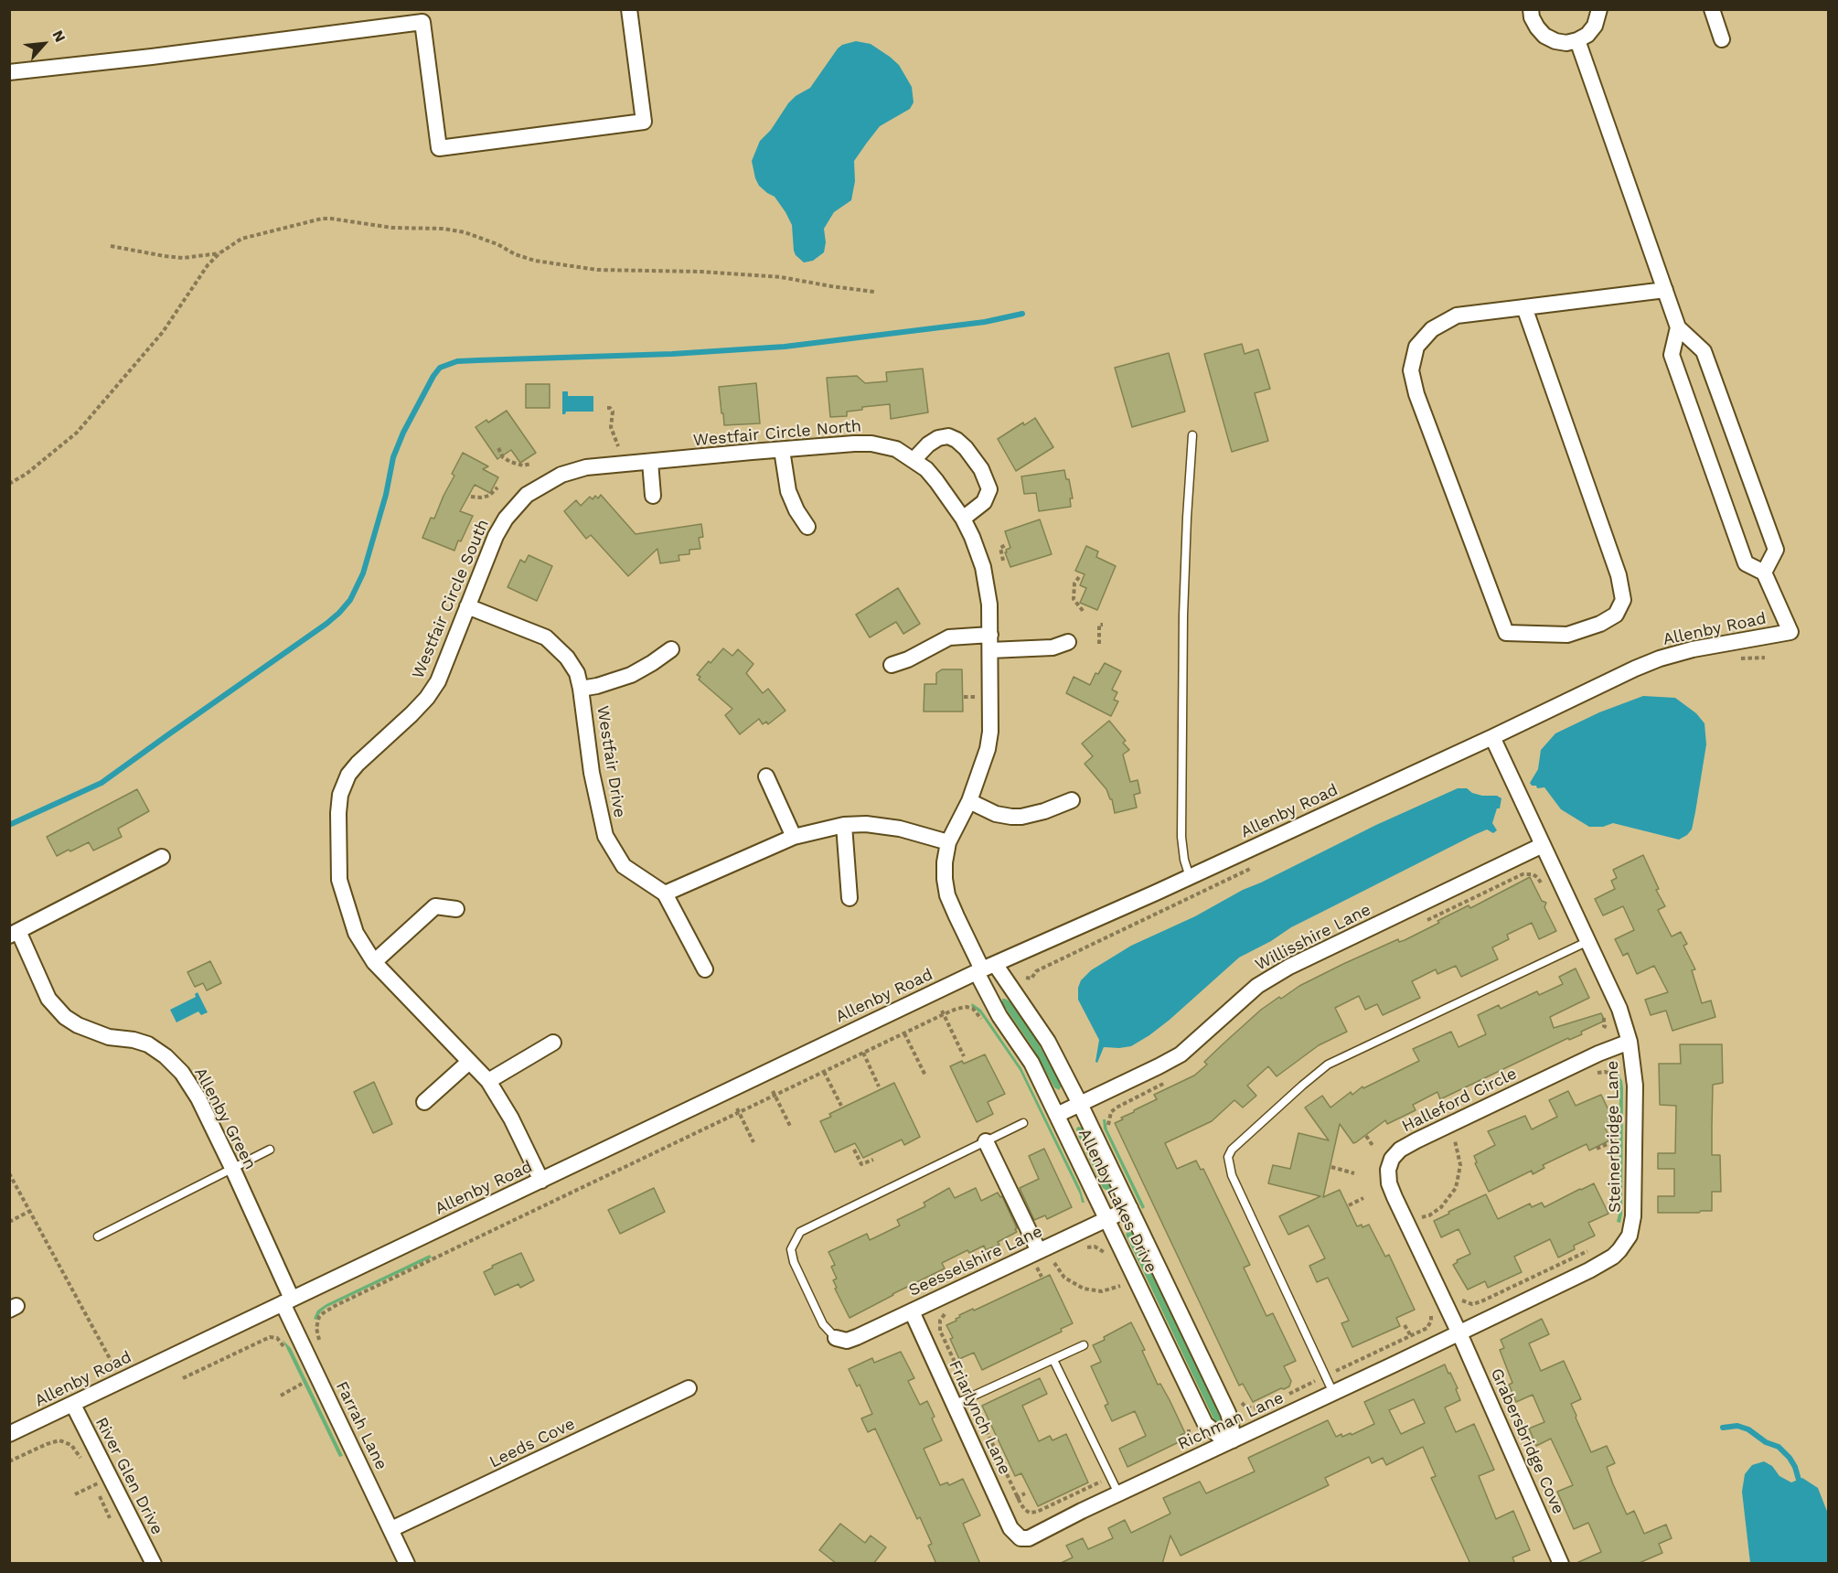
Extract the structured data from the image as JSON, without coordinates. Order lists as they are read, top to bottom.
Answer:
{
  "streets": {
    "street": [
      "Westfair Circle North",
      "Westfair Circle South",
      "Allenby Road",
      "Westfair Drive",
      "Willisshire Lane",
      "Halleford Circle",
      "Allenby Green",
      "Steinerbridge Lane",
      "Allenby Lakes Drive",
      "Seesselshire Lane",
      "Friarlynch Lane",
      "Richman Lane",
      "Farrah Lane",
      "Grabersbridge Cove",
      "Leeds Cove",
      "River Glen Drive"
    ]
  },
  "crossings": [
    ["Westfair Circle North", "Westfair Circle South"],
    ["Westfair Circle North", "Allenby Road"],
    ["Westfair Circle North", "Allenby Lakes Drive"],
    ["Westfair Circle South", "Allenby Road"],
    ["Westfair Circle South", "Westfair Drive"],
    ["Allenby Road", "Allenby Green"],
    ["Allenby Road", "Steinerbridge Lane"],
    ["Allenby Road", "Allenby Lakes Drive"],
    ["Allenby Road", "Farrah Lane"],
    ["Allenby Road", "River Glen Drive"],
    ["Willisshire Lane", "Steinerbridge Lane"],
    ["Willisshire Lane", "Allenby Lakes Drive"],
    ["Halleford Circle", "Steinerbridge Lane"],
    ["Halleford Circle", "Richman Lane"],
    ["Halleford Circle", "Grabersbridge Cove"],
    ["Allenby Green", "Farrah Lane"],
    ["Steinerbridge Lane", "Richman Lane"],
    ["Steinerbridge Lane", "Grabersbridge Cove"],
    ["Allenby Lakes Drive", "Seesselshire Lane"],
    ["Allenby Lakes Drive", "Richman Lane"],
    ["Seesselshire Lane", "Friarlynch Lane"],
    ["Friarlynch Lane", "Richman Lane"],
    ["Richman Lane", "Grabersbridge Cove"],
    ["Farrah Lane", "Leeds Cove"]
  ],
  "north": "top right"
}
